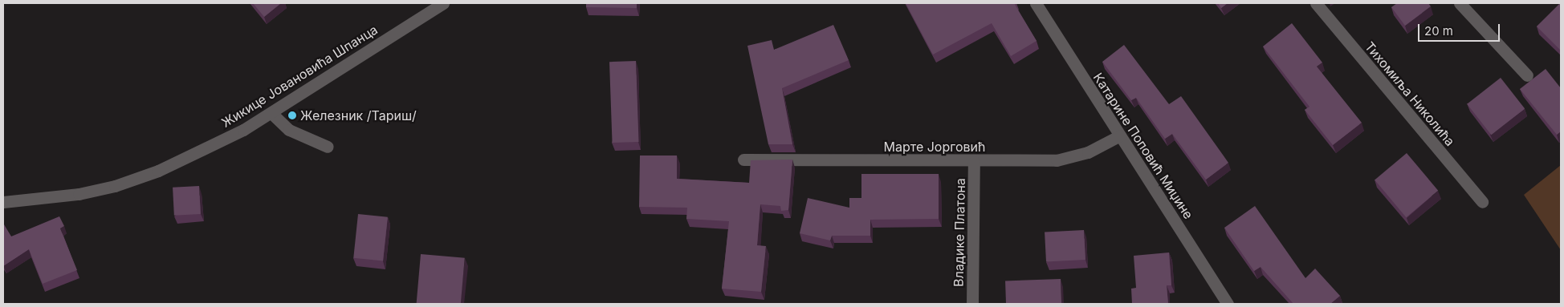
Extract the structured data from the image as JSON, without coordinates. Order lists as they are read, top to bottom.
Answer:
{
  "streets": {
    "street": [
      "Жикице Јовановића Шпанца",
      "Тихомиља Николића",
      "Катарине Поповић Миџине",
      "Марте Јорговић",
      "Владике Платона"
    ]
  },
  "crossings": [
    ["Катарине Поповић Миџине", "Марте Јорговић"],
    ["Марте Јорговић", "Владике Платона"]
  ],
  "places": ["Железник /Тариш/"],
  "scale_bar": "20 m"
}
